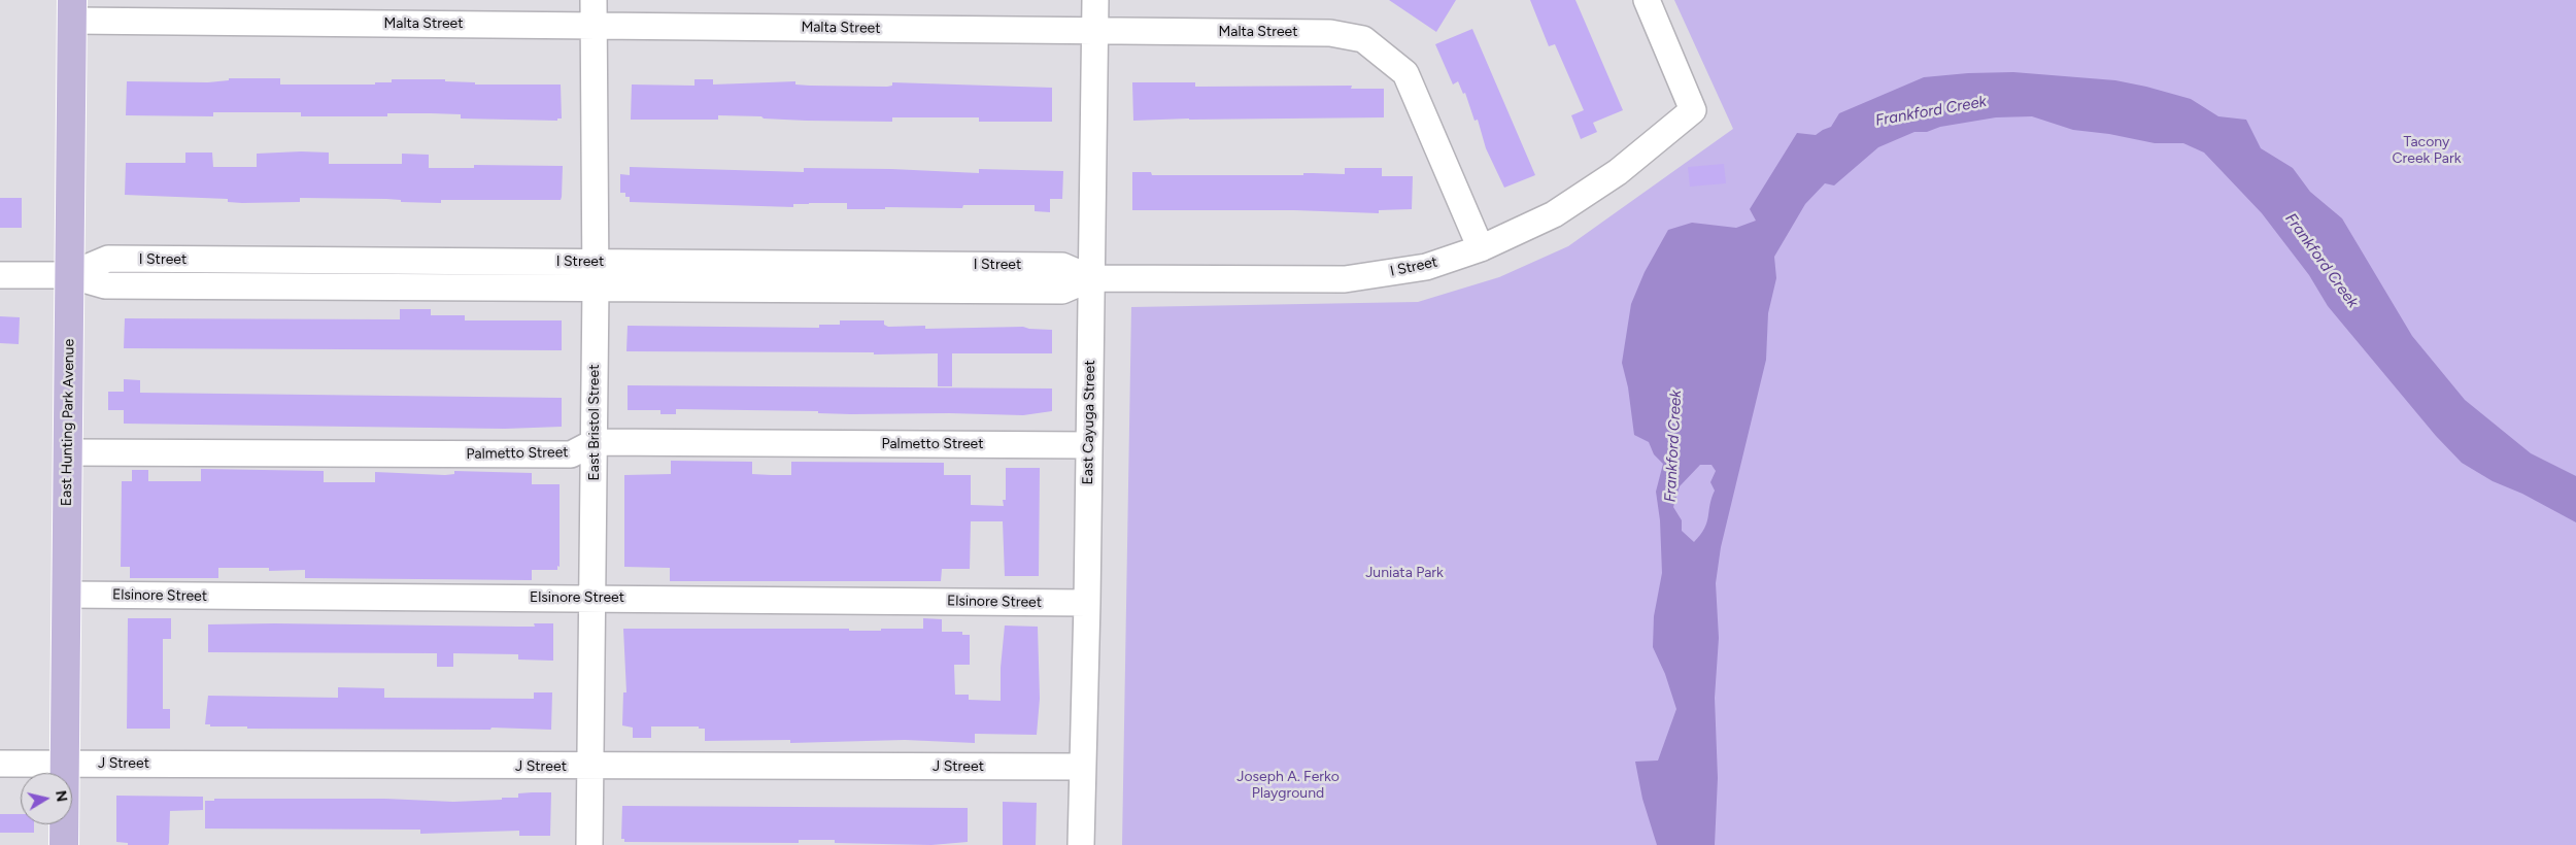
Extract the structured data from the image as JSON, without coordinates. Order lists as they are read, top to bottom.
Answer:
{
  "streets": {
    "main road": ["East Hunting Park Avenue"],
    "street": [
      "Malta Street",
      "I Street",
      "East Bristol Street",
      "East Cayuga Street",
      "Palmetto Street",
      "Elsinore Street",
      "J Street"
    ]
  },
  "crossings": [
    ["Malta Street", "I Street"],
    ["Malta Street", "East Hunting Park Avenue"],
    ["Malta Street", "East Bristol Street"],
    ["Malta Street", "East Cayuga Street"],
    ["I Street", "East Hunting Park Avenue"],
    ["I Street", "East Bristol Street"],
    ["I Street", "East Cayuga Street"],
    ["East Hunting Park Avenue", "Palmetto Street"],
    ["East Hunting Park Avenue", "Elsinore Street"],
    ["East Hunting Park Avenue", "J Street"],
    ["East Bristol Street", "Palmetto Street"],
    ["East Bristol Street", "Elsinore Street"],
    ["East Bristol Street", "J Street"],
    ["East Cayuga Street", "Palmetto Street"],
    ["East Cayuga Street", "Elsinore Street"],
    ["East Cayuga Street", "J Street"]
  ],
  "water": ["Frankford Creek"],
  "parks": ["Tacony Creek Park", "Juniata Park", "Joseph A. Ferko Playground"],
  "north": "right"
}
